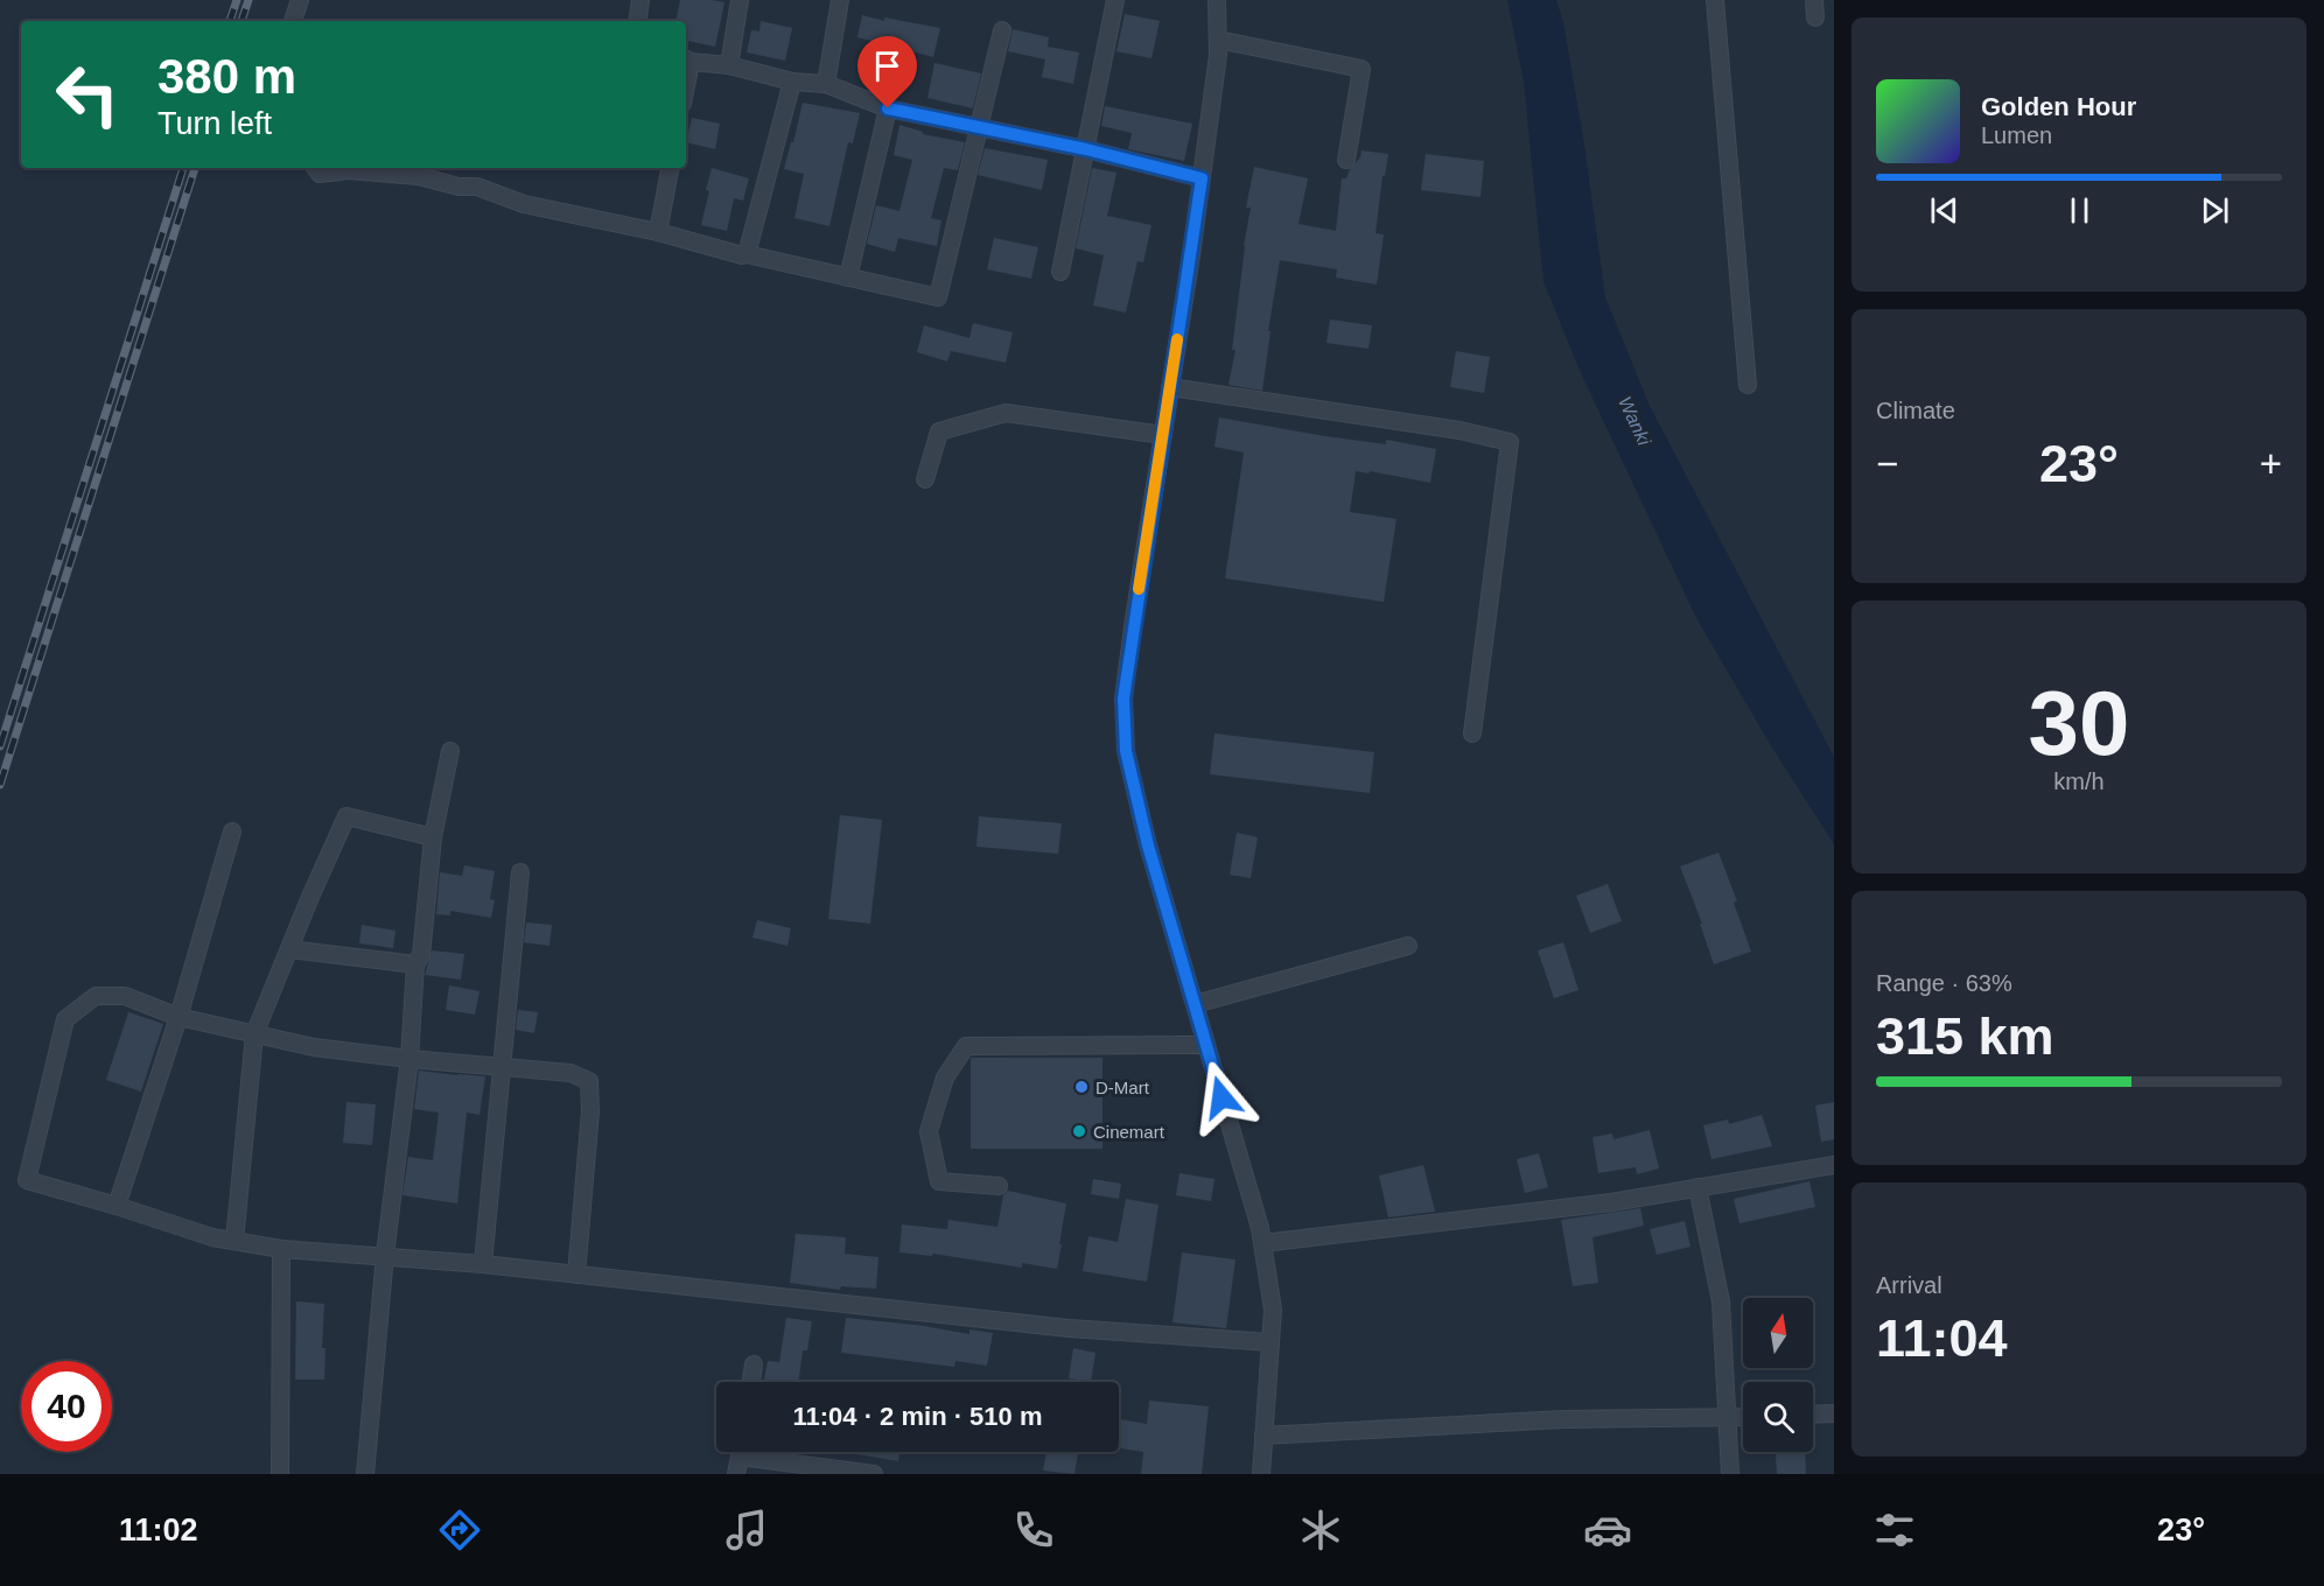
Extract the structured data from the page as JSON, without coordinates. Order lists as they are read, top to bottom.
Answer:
{
  "water": ["Wanki"],
  "places": ["D-Mart", "Cinemart"],
  "north": "top",
  "page": {
    "turn": ["380 m", "Turn left"],
    "song": ["Golden Hour", "Lumen"],
    "tile": [
      "Climate",
      ["30", "km/h"],
      ["Range · 63%", "315 km"],
      ["Arrival", "11:04"]
    ],
    "heat": ["−", "23°", "+"],
    "limit": "40",
    "trip": "11:04 · 2 min · 510 m",
    "tabs": ["11:02", "23°"]
  }
}
